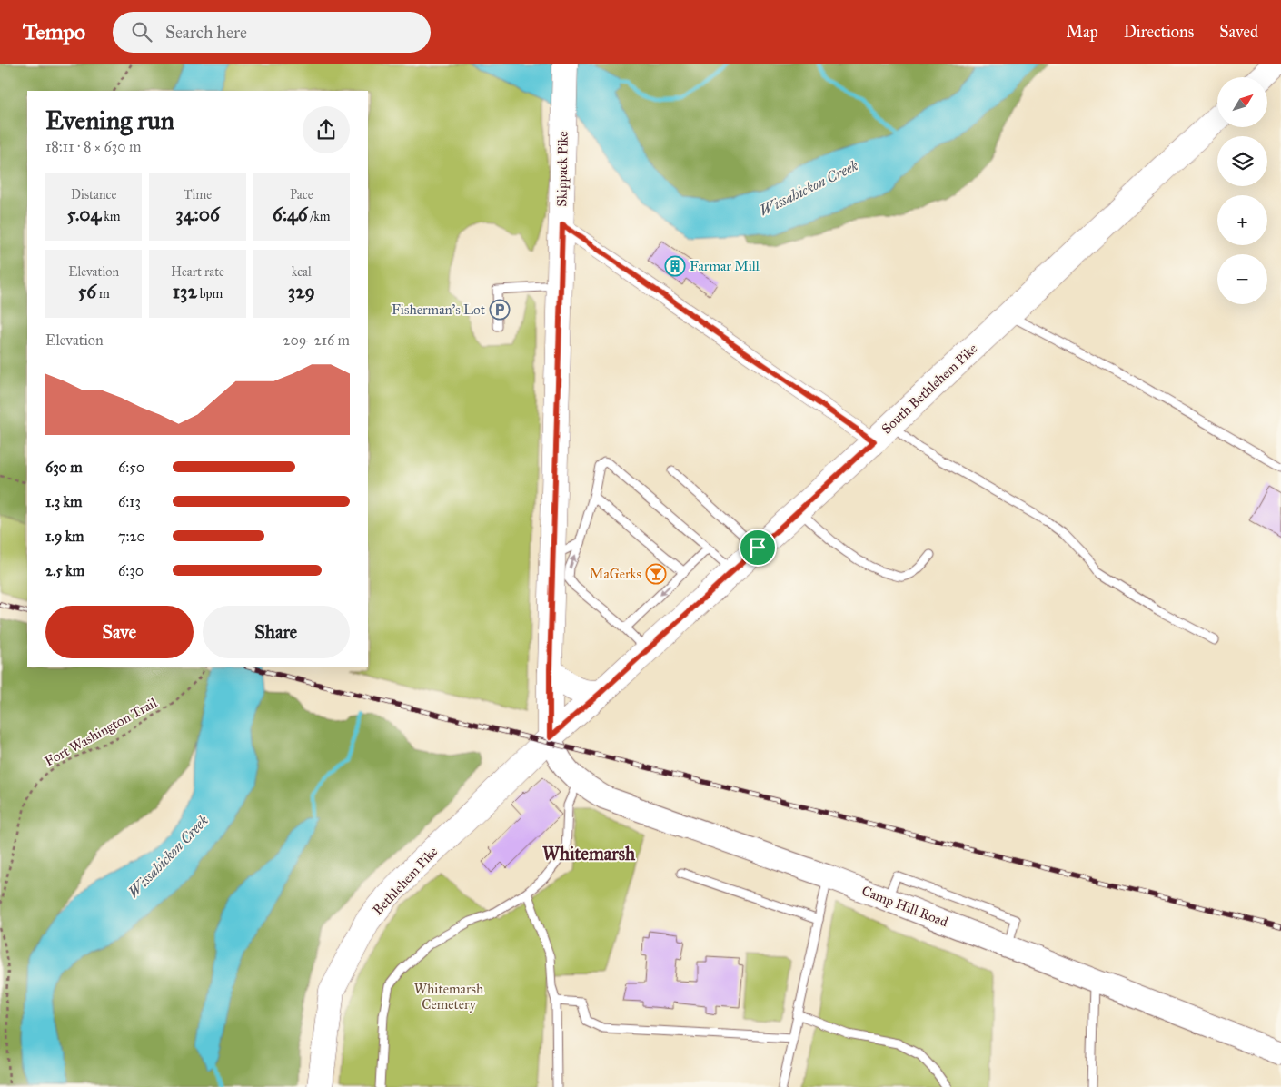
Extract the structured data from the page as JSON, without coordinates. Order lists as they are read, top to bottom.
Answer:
{
  "streets": {
    "main road": ["Skippack Pike", "South Bethlehem Pike", "Bethlehem Pike"],
    "street": ["Camp Hill Road"],
    "path": ["Fort Washington Trail"]
  },
  "crossings": [
    ["Skippack Pike", "South Bethlehem Pike"],
    ["Skippack Pike", "Bethlehem Pike"],
    ["Skippack Pike", "Camp Hill Road"],
    ["South Bethlehem Pike", "Bethlehem Pike"],
    ["South Bethlehem Pike", "Camp Hill Road"],
    ["Bethlehem Pike", "Camp Hill Road"]
  ],
  "districts": ["Whitemarsh"],
  "water": ["Wissahickon Creek"],
  "parks": ["Whitemarsh Cemetery"],
  "places": {
    "building": ["Farmar Mill"],
    "parking": ["Fisherman's Lot"],
    "bar": ["MaGerks"]
  },
  "north": "top right",
  "page": {
    "header": "Tempo",
    "search": "Search here",
    "nav": ["Map", "Directions", "Saved"],
    "map_buttons": ["+", "−"],
    "heading": ["Evening run", "18:11 · 8 × 630 m"],
    "stats": [
      ["Distance", "5.04 km"],
      ["Time", "34:06"],
      ["Pace", "6:46 /km"],
      ["Elevation", "56 m"],
      ["Heart rate", "132 bpm"],
      ["kcal", "329"]
    ],
    "chart": ["Elevation", "209–216 m"],
    "list": [
      {
        "name": "630 m",
        "note": "6:50"
      },
      {
        "name": "1.3 km",
        "note": "6:13"
      },
      {
        "name": "1.9 km",
        "note": "7:20"
      },
      {
        "name": "2.5 km",
        "note": "6:30"
      }
    ],
    "buttons": ["Save", "Share"]
  }
}
